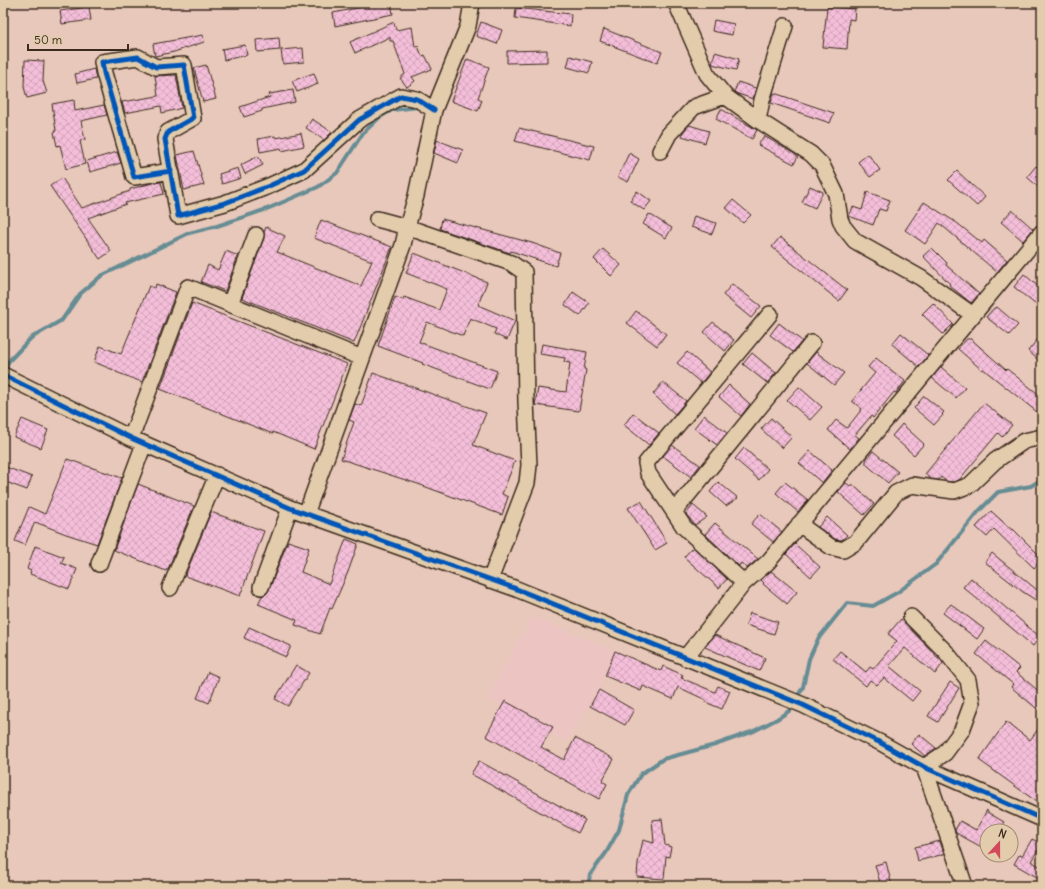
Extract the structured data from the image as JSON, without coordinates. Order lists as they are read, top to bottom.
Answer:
{
  "scale_bar": "50 m",
  "north": "top"
}
